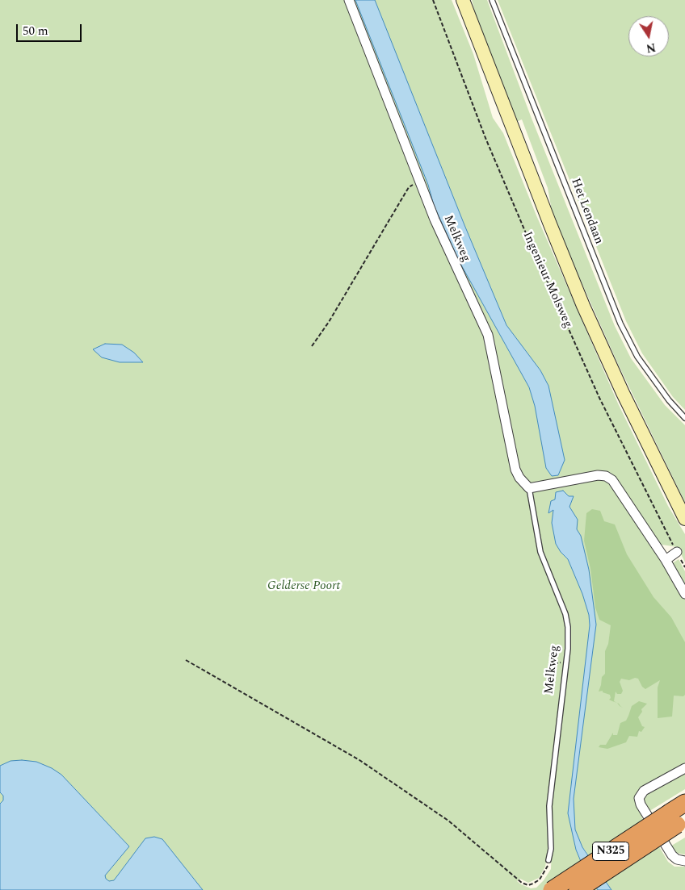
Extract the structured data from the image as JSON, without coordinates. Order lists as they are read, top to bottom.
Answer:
{
  "streets": {
    "highway": ["N325"],
    "main road": ["Ingenieur Molsweg"],
    "street": ["Melkweg"],
    "lane": ["Het Lendaan"]
  },
  "parks": ["Gelderse Poort"],
  "scale_bar": "50 m",
  "north": "bottom"
}
